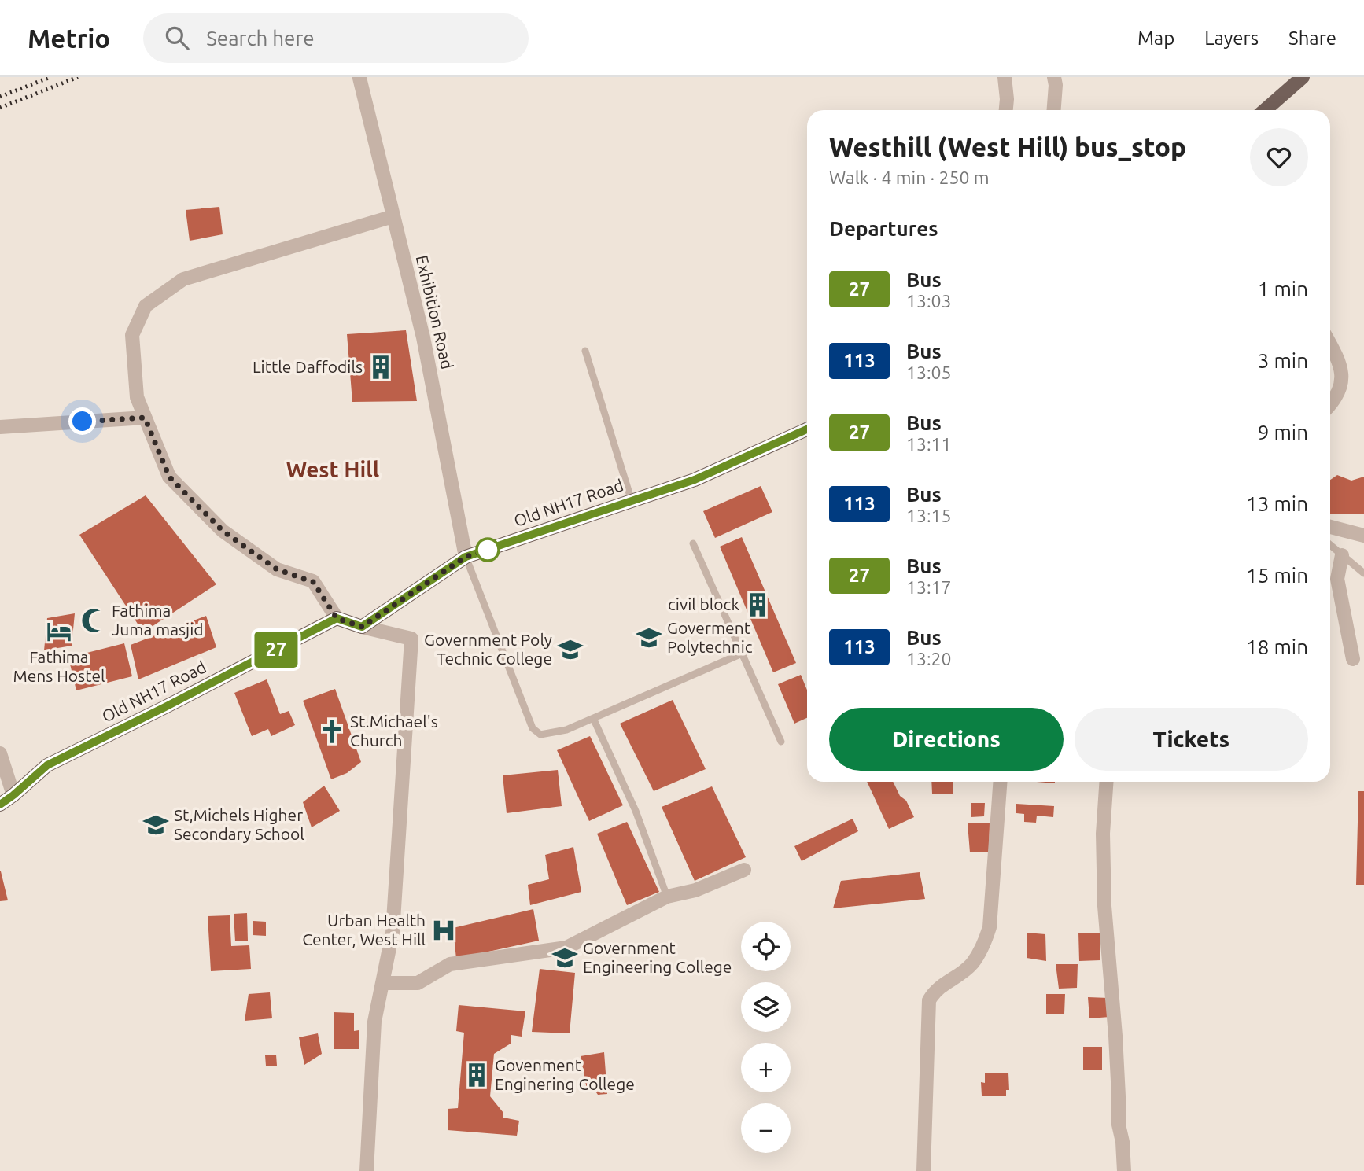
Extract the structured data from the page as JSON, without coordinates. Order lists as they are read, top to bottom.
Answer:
{
  "streets": {
    "main road": ["Old NH17 Road"],
    "street": ["Exhibition Road"]
  },
  "crossings": [
    ["Exhibition Road", "Old NH17 Road"]
  ],
  "districts": ["West Hill"],
  "places": {
    "building": ["Little Daffodils", "civil block", "Govenment Enginering College"],
    "mosque": ["Fathima Juma masjid"],
    "hotel": ["Fathima Mens Hostel"],
    "school or university": [
      "Goverment Polytechnic",
      "Government Poly Technic College",
      "St,Michels Higher Secondary School",
      "Government Engineering College"
    ],
    "church": ["St.Michael's Church"],
    "hospital": ["Urban Health Center, West Hill"]
  },
  "lines": ["bus line 27"],
  "page": {
    "header": "Metrio",
    "search": "Search here",
    "nav": ["Map", "Layers", "Share"],
    "on_map": "27",
    "heading": [
      ["Westhill (West Hill) bus_stop", "Walk · 4 min · 250 m"],
      "Departures"
    ],
    "list": [
      {
        "mark": "27",
        "name": "Bus",
        "note": "13:03",
        "value": "1 min"
      },
      {
        "mark": "113",
        "name": "Bus",
        "note": "13:05",
        "value": "3 min"
      },
      {
        "mark": "27",
        "name": "Bus",
        "note": "13:11",
        "value": "9 min"
      },
      {
        "mark": "113",
        "name": "Bus",
        "note": "13:15",
        "value": "13 min"
      },
      {
        "mark": "27",
        "name": "Bus",
        "note": "13:17",
        "value": "15 min"
      },
      {
        "mark": "113",
        "name": "Bus",
        "note": "13:20",
        "value": "18 min"
      }
    ],
    "buttons": ["Directions", "Tickets"],
    "map_buttons": ["+", "−"]
  }
}
